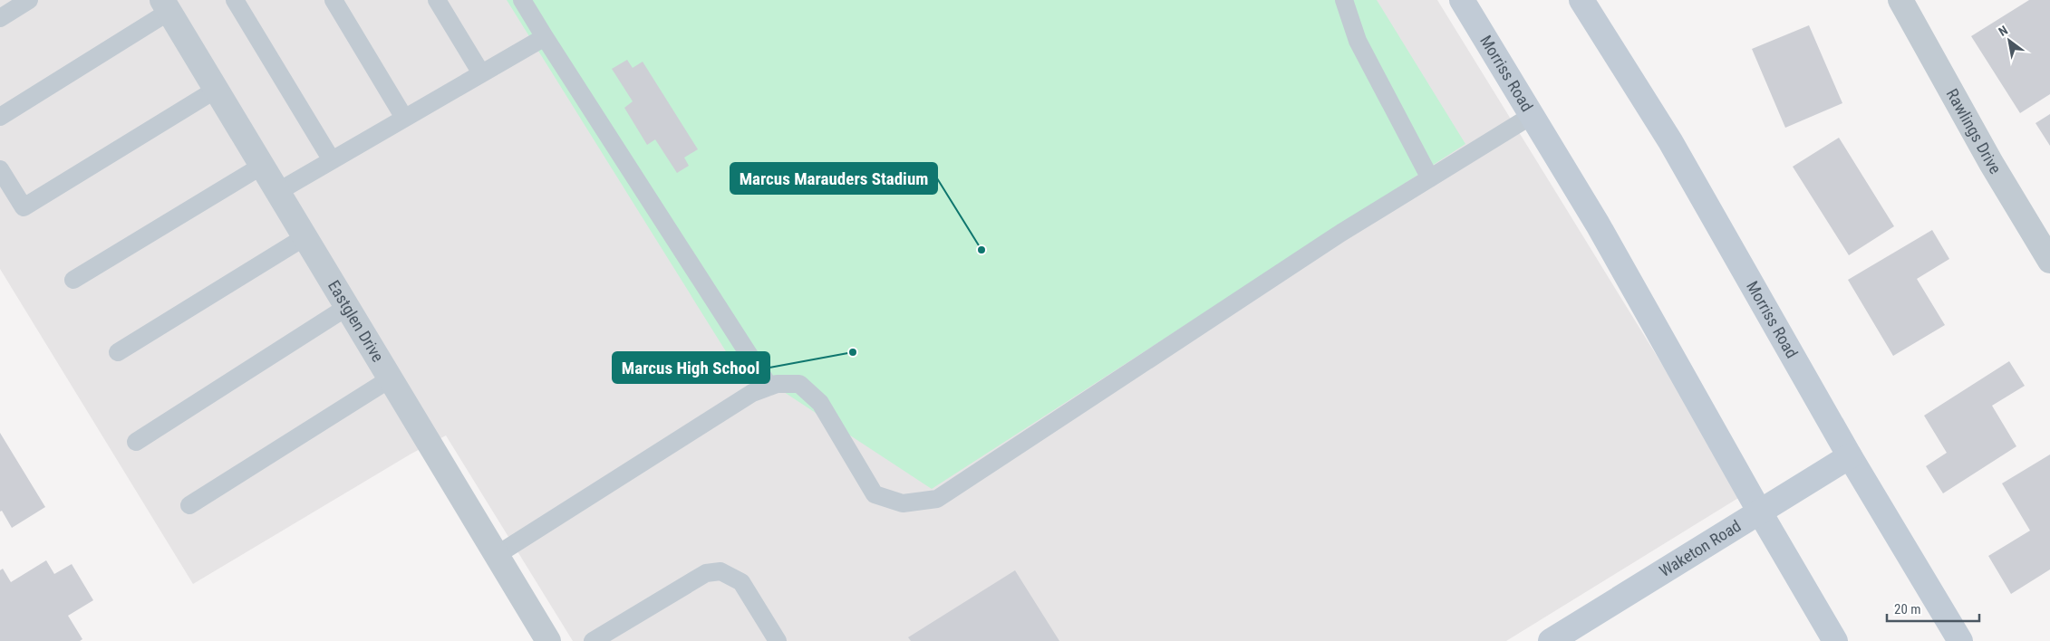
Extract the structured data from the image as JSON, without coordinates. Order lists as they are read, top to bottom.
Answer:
{
  "streets": {
    "main road": ["Morriss Road", "Waketon Road"],
    "street": ["Rawlings Drive", "Eastglen Drive"]
  },
  "crossings": [
    ["Morriss Road", "Waketon Road"]
  ],
  "places": ["Marcus Marauders Stadium", "Marcus High School"],
  "scale_bar": "20 m",
  "north": "top left"
}
